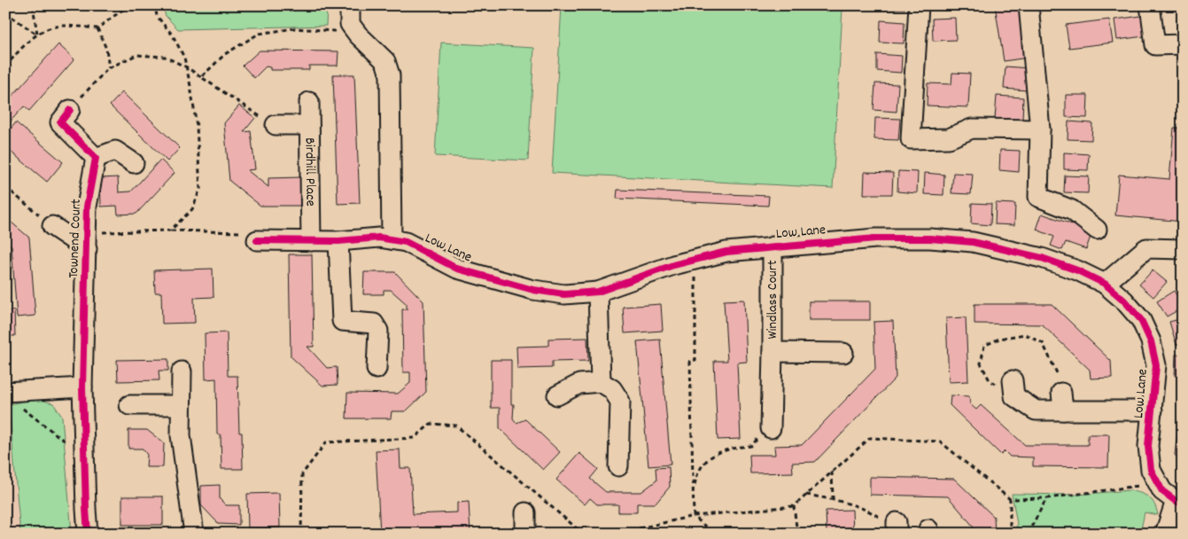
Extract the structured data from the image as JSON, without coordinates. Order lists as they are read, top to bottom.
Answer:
{
  "streets": {
    "street": [
      "Birdhill Place",
      "Low Lane",
      "Townend Court",
      "Windlass Court"
    ]
  },
  "crossings": [
    ["Birdhill Place", "Low Lane"],
    ["Low Lane", "Windlass Court"]
  ]
}
